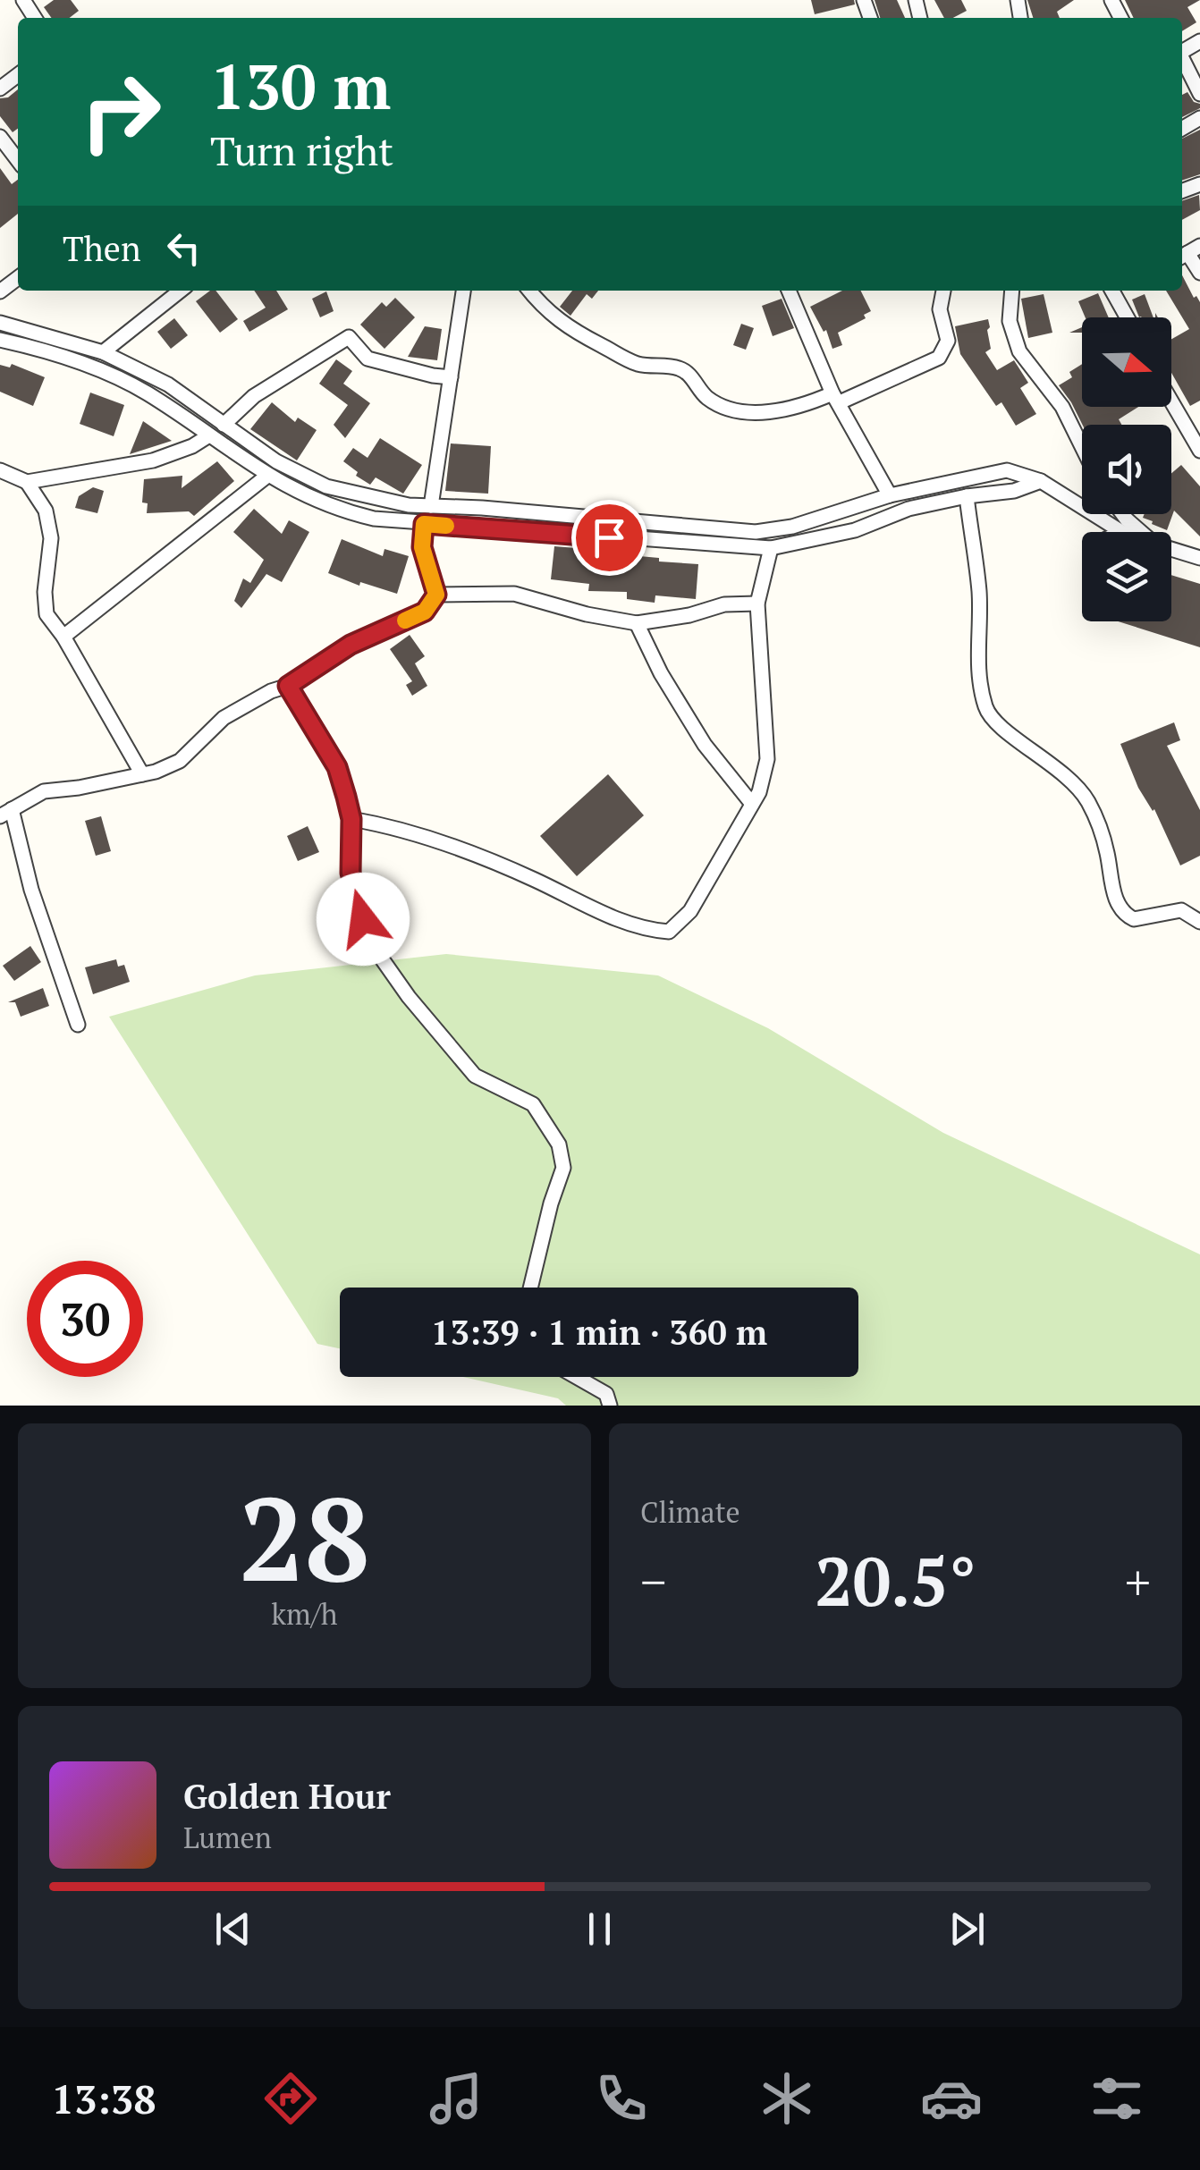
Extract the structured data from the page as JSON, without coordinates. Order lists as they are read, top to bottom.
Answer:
{
  "north": "right",
  "page": {
    "turn": ["130 m", "Turn right"],
    "then": "Then",
    "limit": "30",
    "trip": "13:39 · 1 min · 360 m",
    "tile": [
      ["28", "km/h"],
      "Climate"
    ],
    "heat": ["−", "20.5°", "+"],
    "song": ["Golden Hour", "Lumen"],
    "tabs": "13:38"
  }
}
